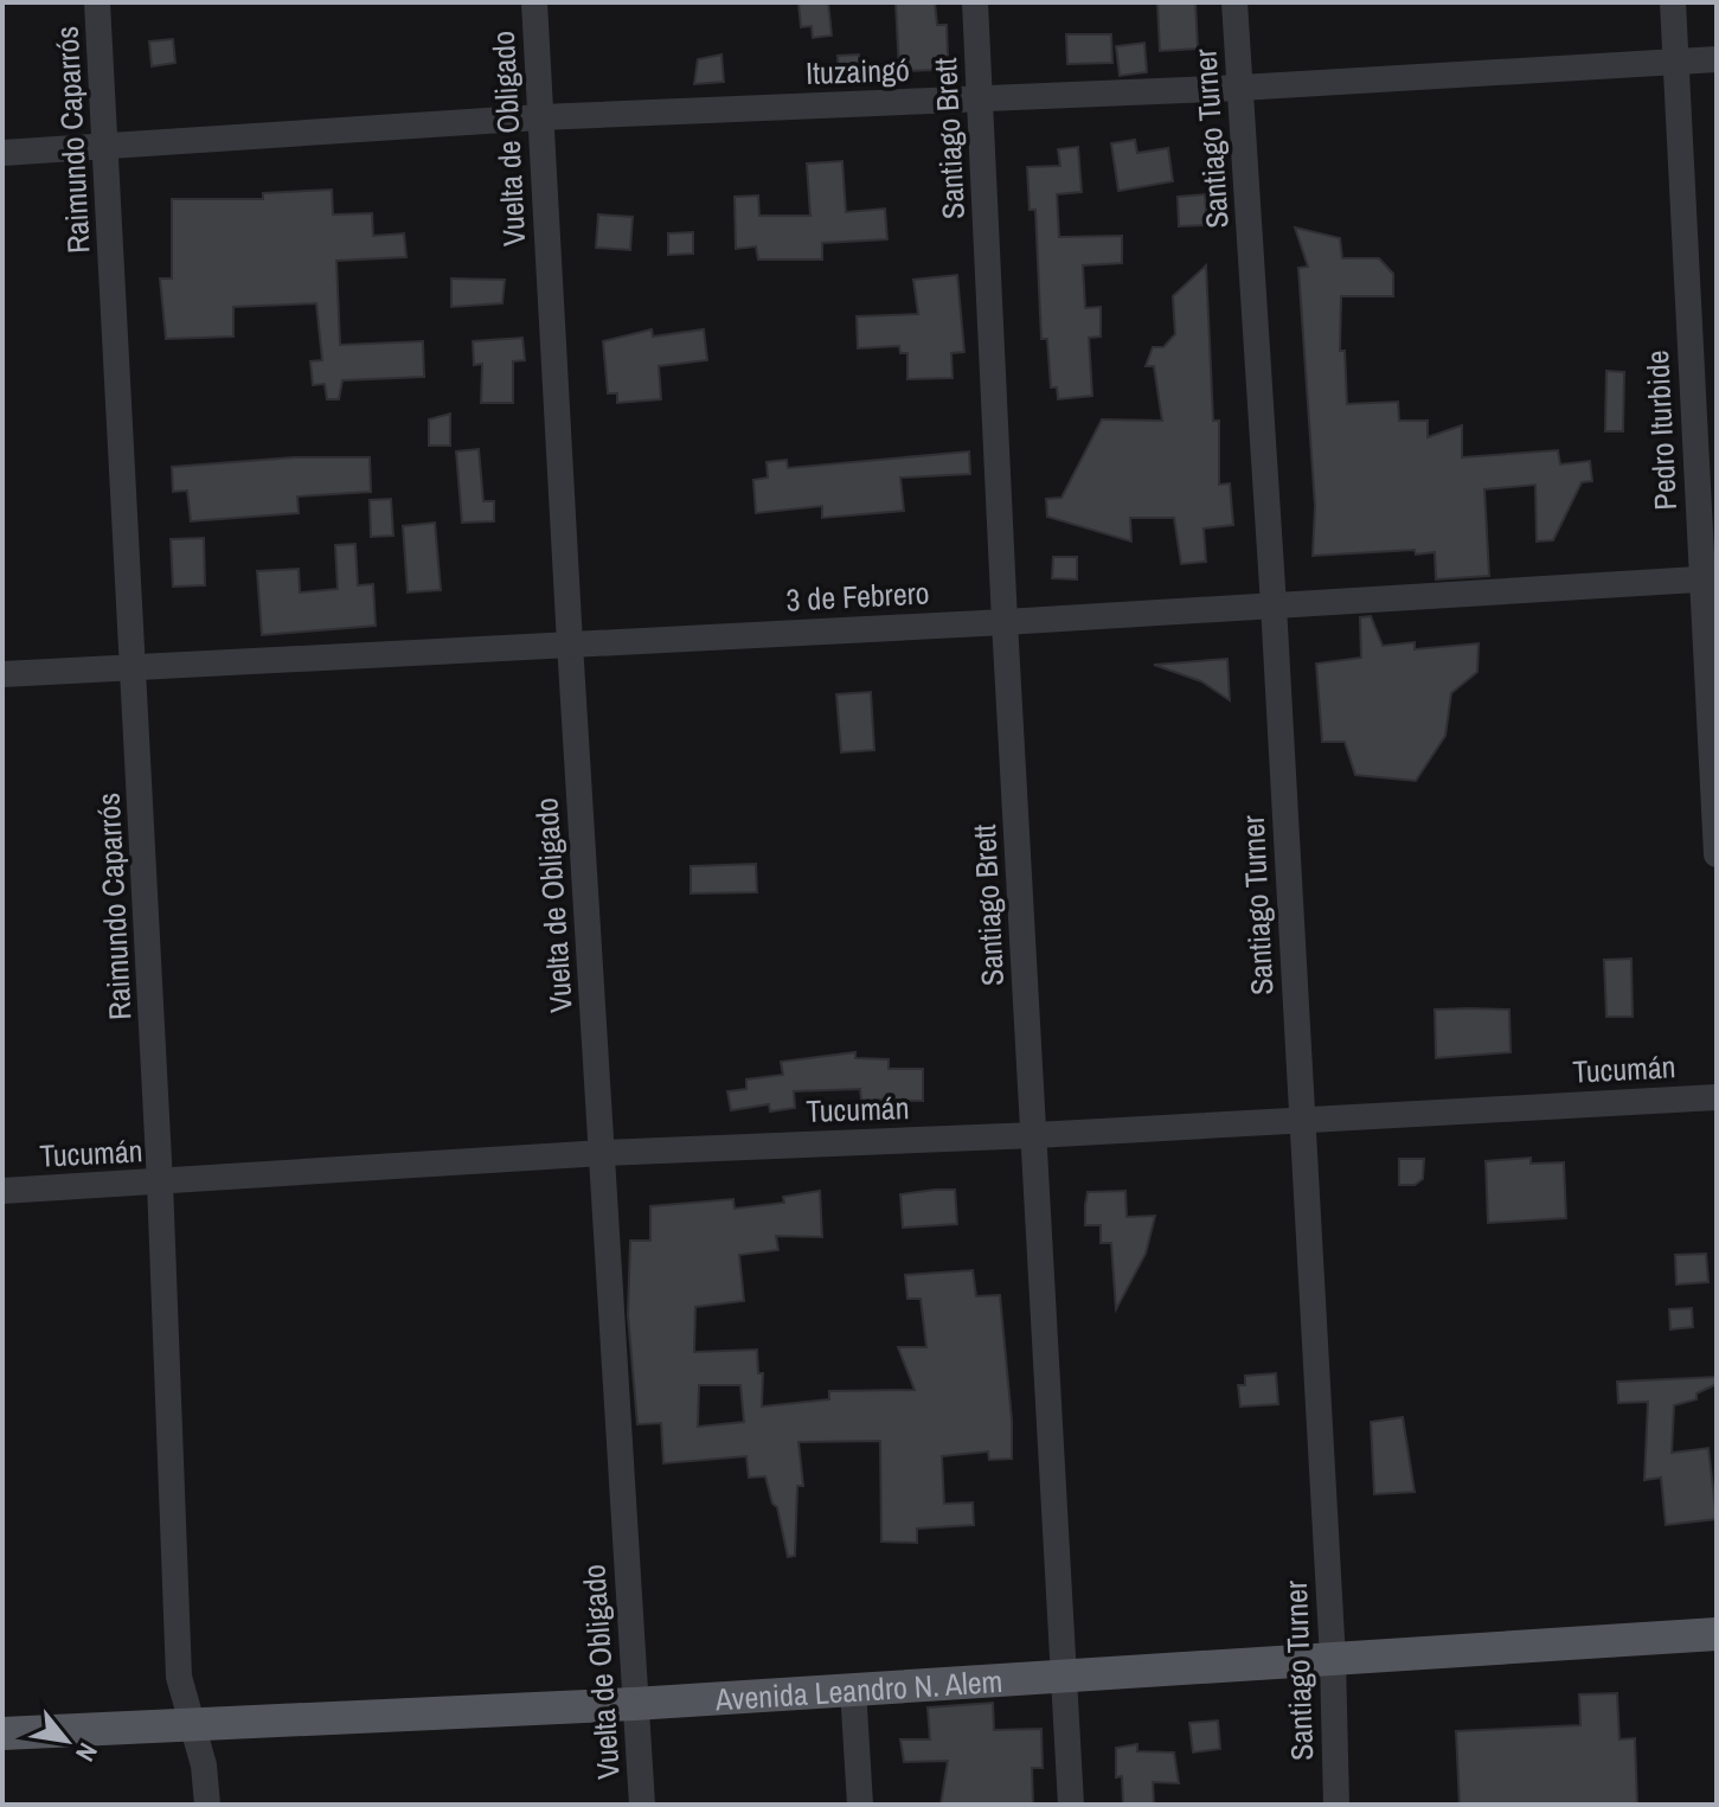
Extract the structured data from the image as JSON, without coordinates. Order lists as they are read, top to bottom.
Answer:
{
  "streets": {
    "main road": ["Avenida Leandro N. Alem"],
    "street": [
      "Ituzaingó",
      "Vuelta de Obligado",
      "Santiago Brett",
      "Santiago Turner",
      "Raimundo Caparrós",
      "Pedro Iturbide",
      "3 de Febrero",
      "Tucumán"
    ]
  },
  "crossings": [
    ["Ituzaingó", "Vuelta de Obligado"],
    ["Ituzaingó", "Santiago Brett"],
    ["Ituzaingó", "Santiago Turner"],
    ["Ituzaingó", "Raimundo Caparrós"],
    ["Ituzaingó", "Pedro Iturbide"],
    ["Vuelta de Obligado", "3 de Febrero"],
    ["Vuelta de Obligado", "Tucumán"],
    ["Vuelta de Obligado", "Avenida Leandro N. Alem"],
    ["Santiago Brett", "3 de Febrero"],
    ["Santiago Brett", "Tucumán"],
    ["Santiago Brett", "Avenida Leandro N. Alem"],
    ["Santiago Turner", "3 de Febrero"],
    ["Santiago Turner", "Tucumán"],
    ["Santiago Turner", "Avenida Leandro N. Alem"],
    ["Raimundo Caparrós", "3 de Febrero"],
    ["Raimundo Caparrós", "Tucumán"],
    ["Raimundo Caparrós", "Avenida Leandro N. Alem"],
    ["Pedro Iturbide", "3 de Febrero"]
  ],
  "north": "bottom right"
}
